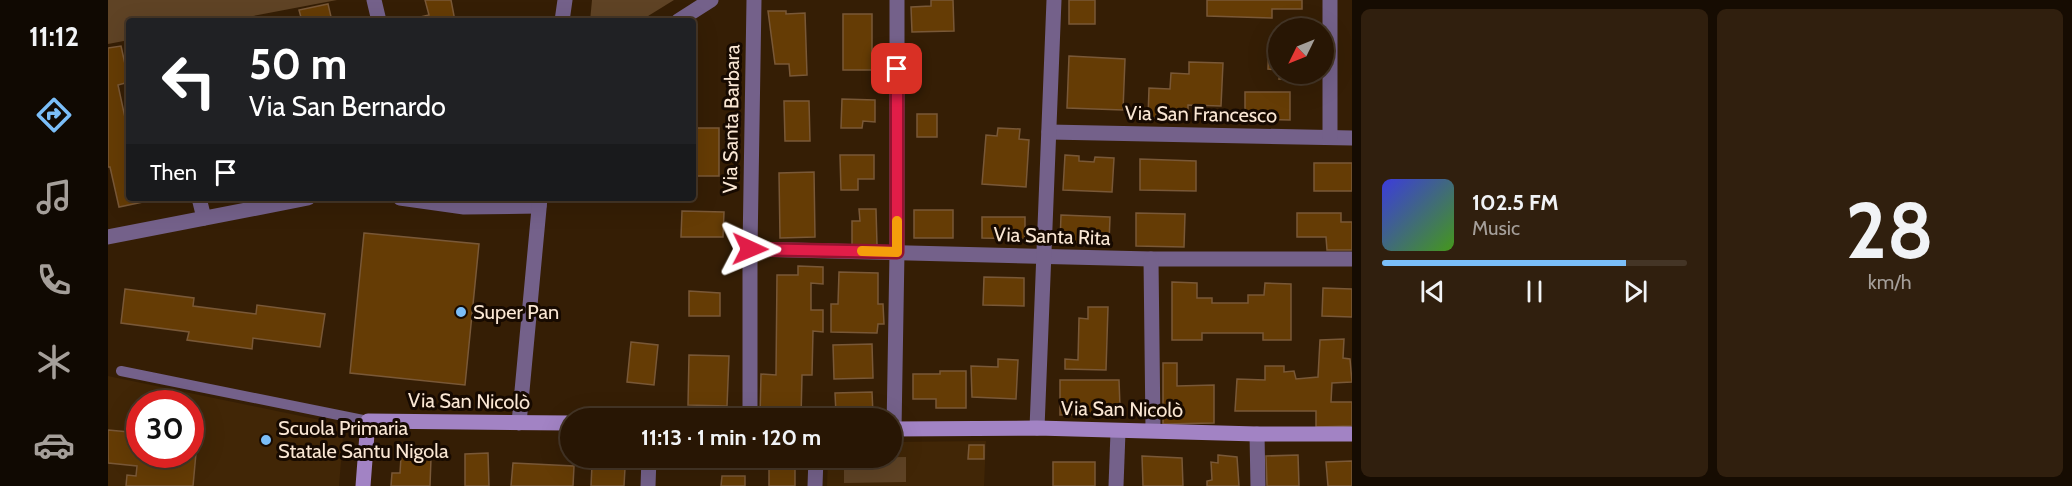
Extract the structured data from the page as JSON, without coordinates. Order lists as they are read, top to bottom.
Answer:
{
  "streets": {
    "street": [
      "Via San Francesco",
      "Via Santa Barbara",
      "Via Santa Rita",
      "Via San Nicolò"
    ]
  },
  "crossings": [
    ["Via Santa Barbara", "Via Santa Rita"]
  ],
  "places": ["Super Pan", "Scuola Primaria Statale Santu Nigola"],
  "north": "bottom left",
  "page": {
    "tabs": "11:12",
    "tile": ["28", "km/h"],
    "turn": ["50 m", "Via San Bernardo"],
    "then": "Then",
    "song": ["102.5 FM", "Music"],
    "limit": "30",
    "trip": "11:13 · 1 min · 120 m"
  }
}
